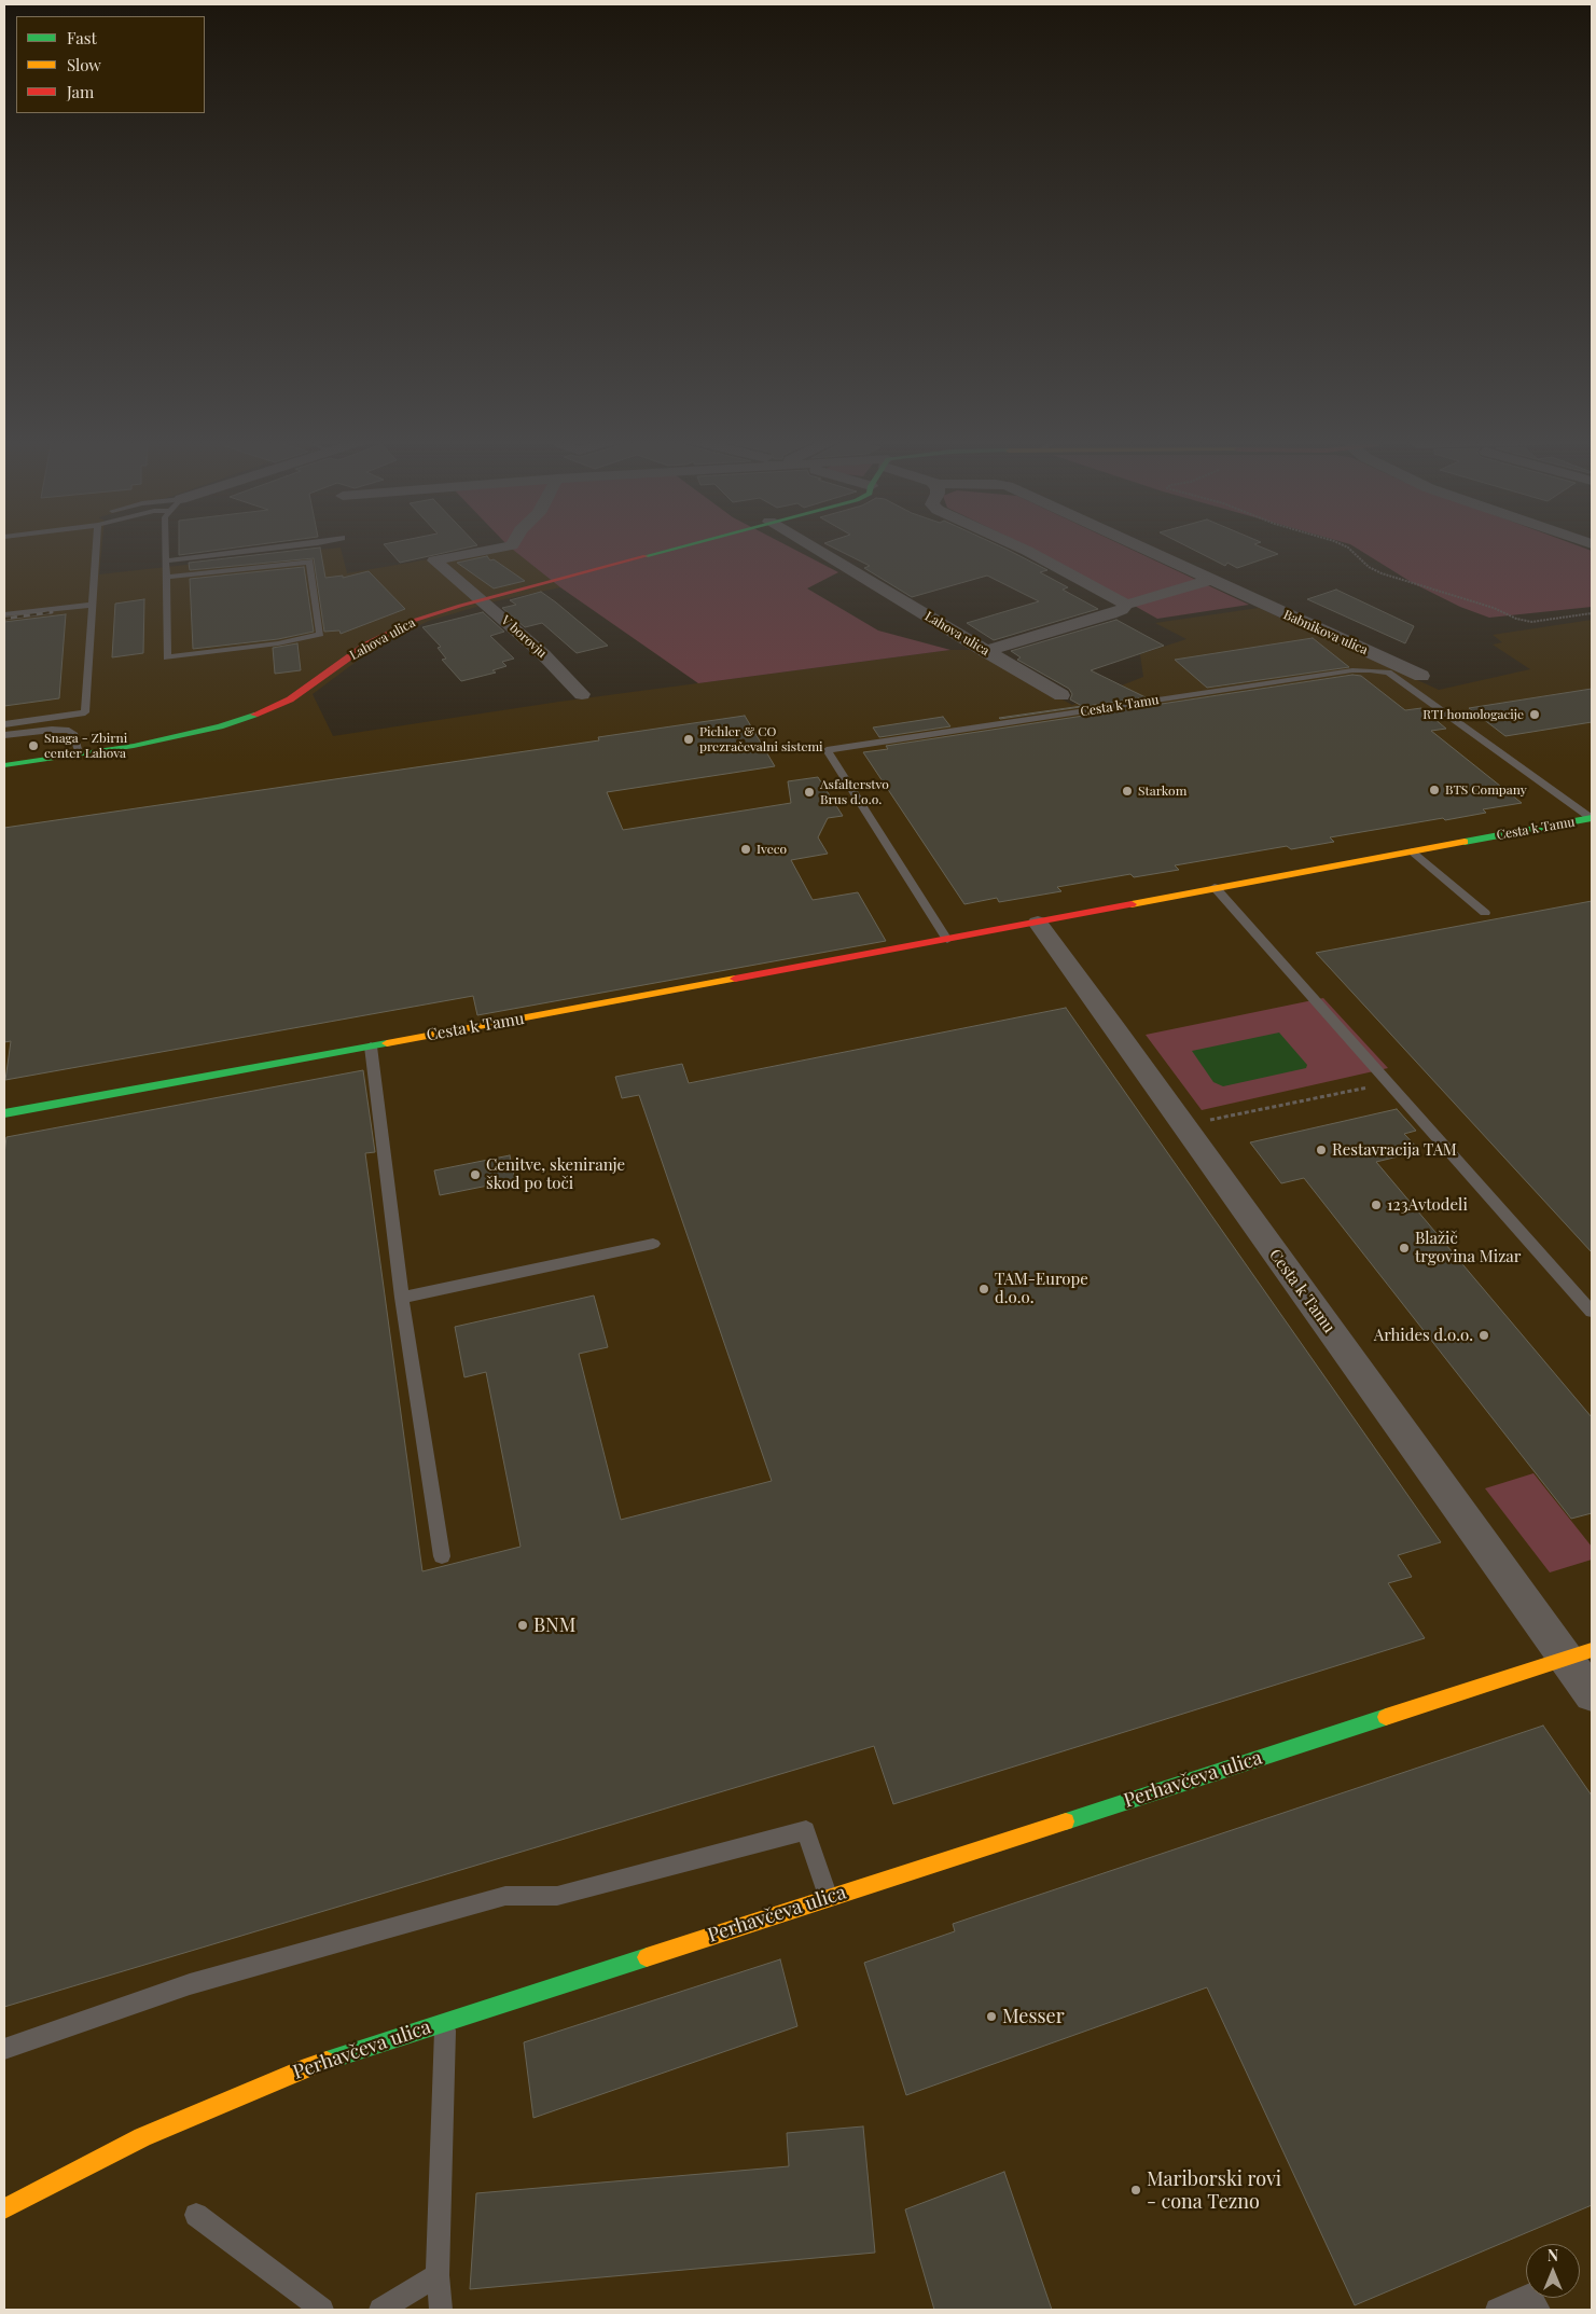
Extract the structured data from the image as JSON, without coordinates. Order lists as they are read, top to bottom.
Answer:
{
  "streets": {
    "street": [
      "Babnikova ulica",
      "Lahova ulica",
      "V borovju",
      "Cesta k Tamu",
      "Perhavčeva ulica"
    ]
  },
  "crossings": [
    ["Lahova ulica", "V borovju"],
    ["Cesta k Tamu", "Perhavčeva ulica"]
  ],
  "places": [
    "RTI homologacije",
    "Pichler & CO prezračevalni sistemi",
    "Snaga - Zbirni center Lahova",
    "BTS Company",
    "Starkom",
    "Asfalterstvo Brus d.o.o.",
    "Iveco",
    "Restavracija TAM",
    "Cenitve, skeniranje škod po toči",
    "123Avtodeli",
    "Blažič trgovina Mizar",
    "TAM-Europe d.o.o.",
    "Arhides d.o.o.",
    "BNM",
    "Messer",
    "Mariborski rovi - cona Tezno"
  ],
  "legend": ["Fast", "Slow", "Jam"],
  "north": "top"
}
